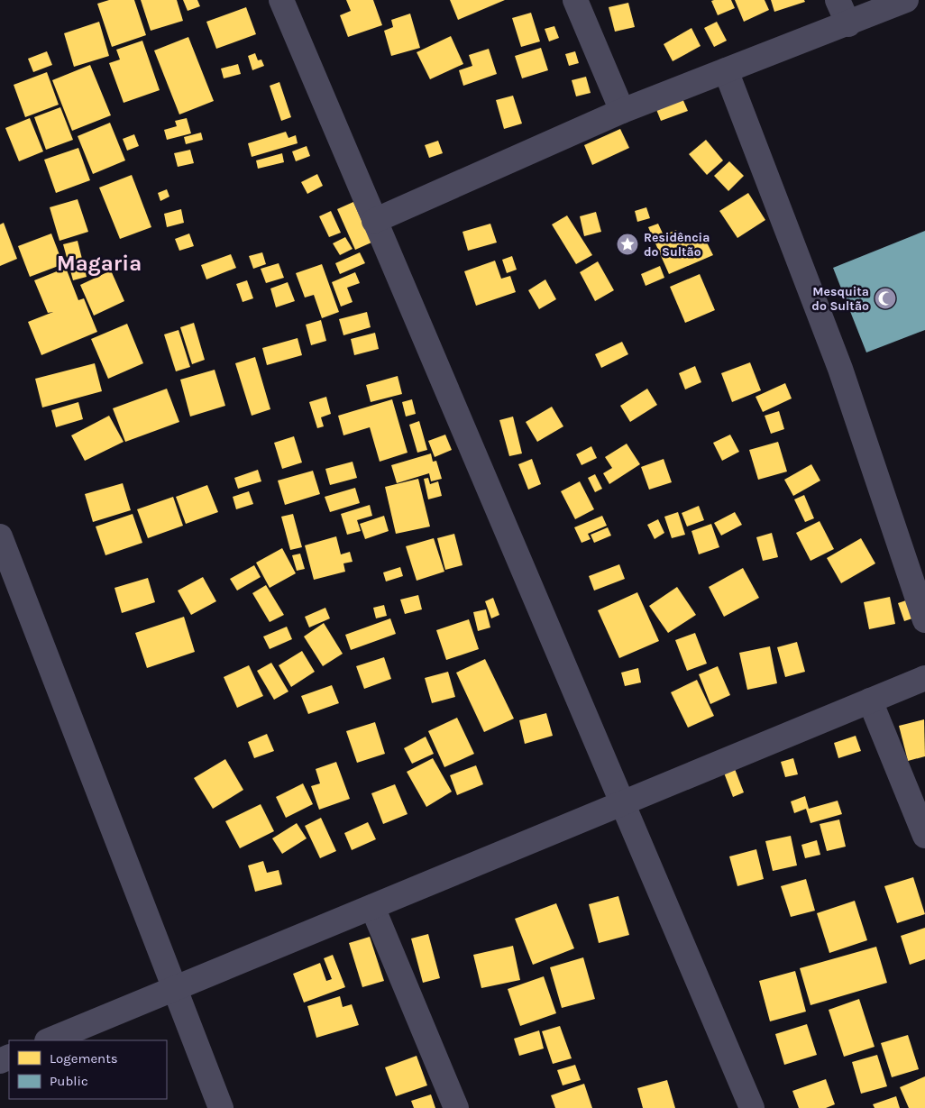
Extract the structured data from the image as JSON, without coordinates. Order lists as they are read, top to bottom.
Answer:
{
  "districts": ["Magaria"],
  "places": {
    "place": ["Residência do Sultão"],
    "mosque": ["Mesquita do Sultão"]
  },
  "legend": ["Logements", "Public"]
}
